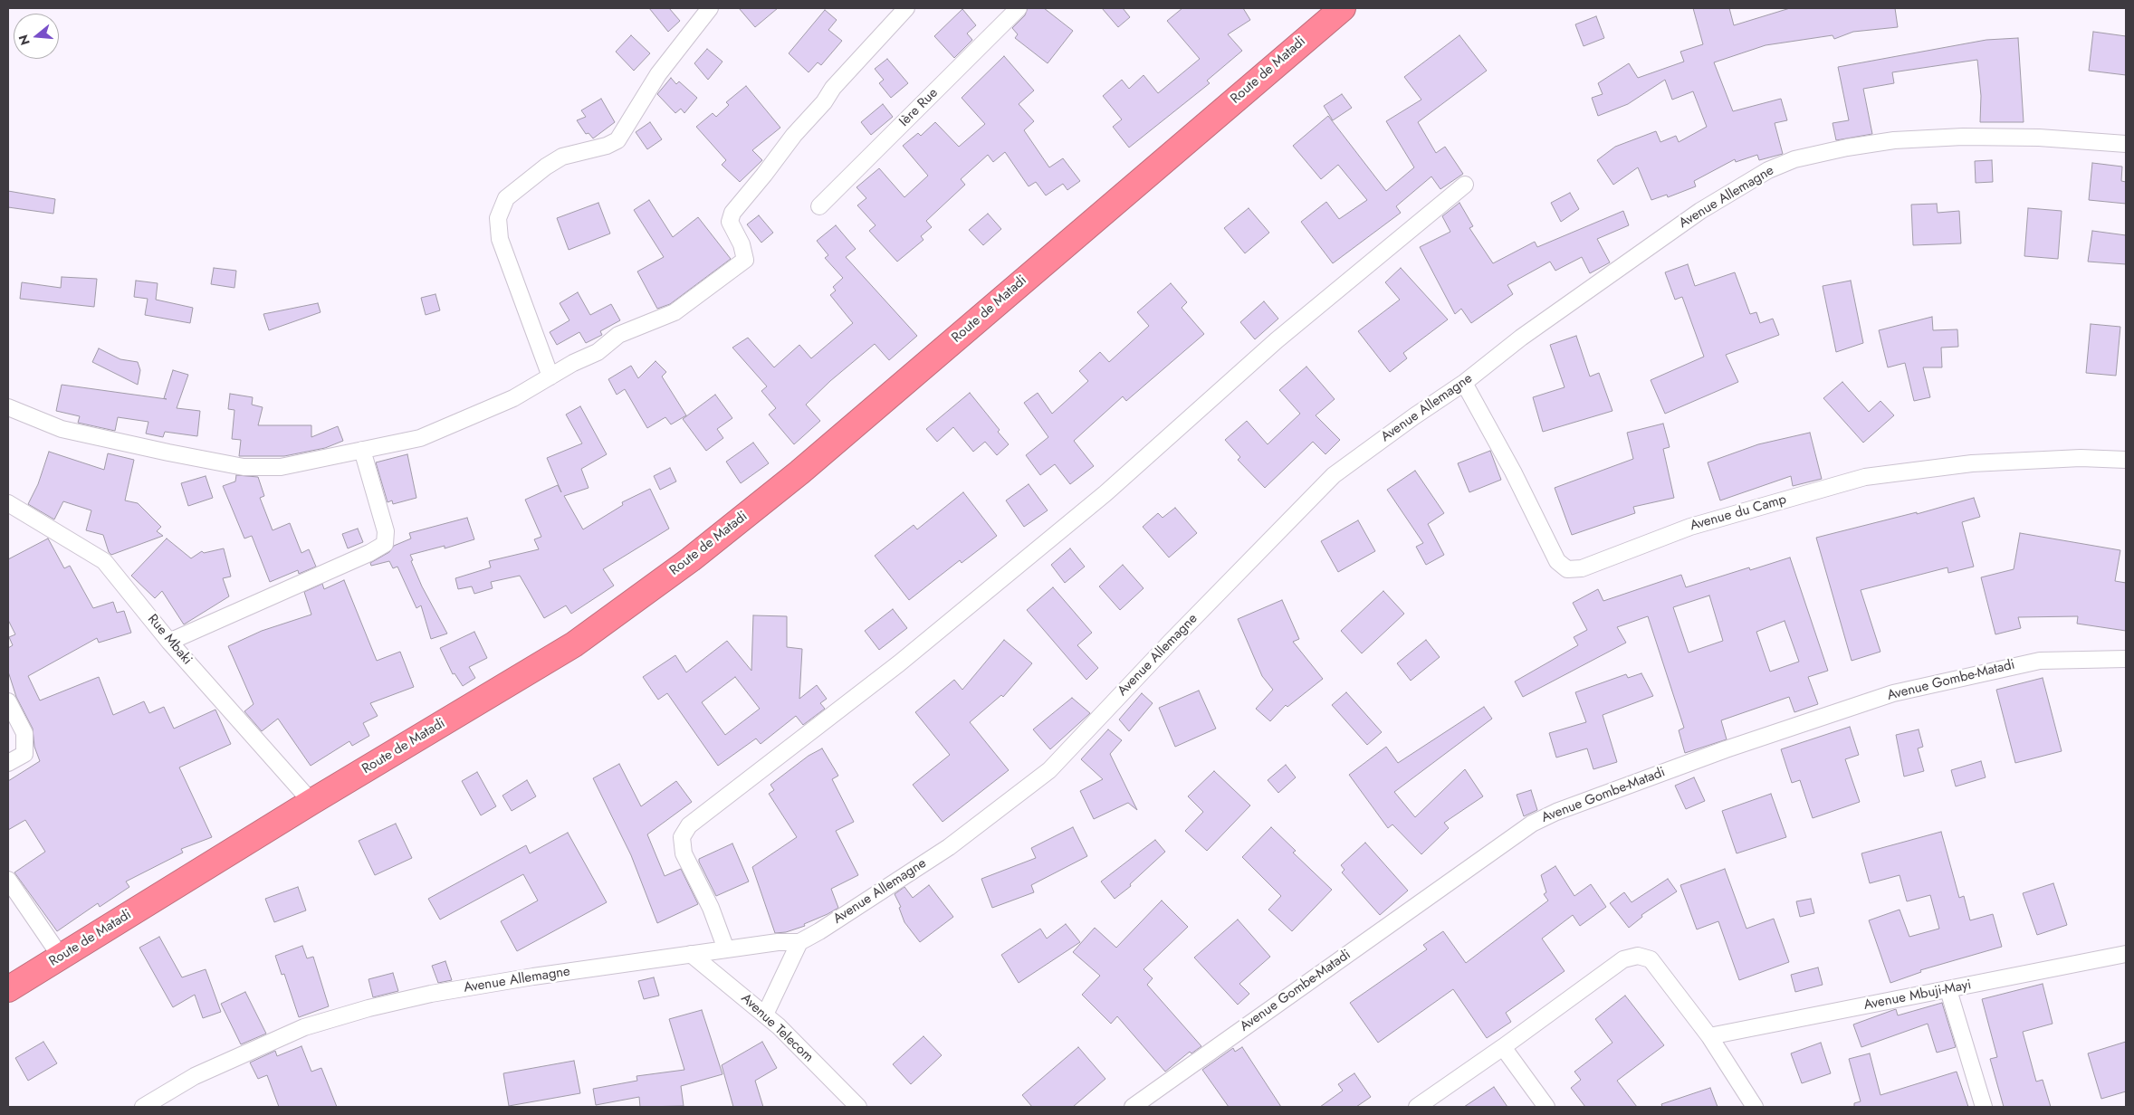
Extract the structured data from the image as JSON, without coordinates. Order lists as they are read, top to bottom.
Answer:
{
  "streets": {
    "highway": ["Route de Matadi"],
    "street": [
      "Ière Rue",
      "Avenue Allemagne",
      "Avenue du Camp",
      "Rue Mbaki",
      "Avenue Gombe-Matadi",
      "Avenue Mbuji-Mayi",
      "Avenue Telecom"
    ]
  },
  "crossings": [
    ["Route de Matadi", "Rue Mbaki"],
    ["Avenue Allemagne", "Avenue du Camp"],
    ["Avenue Allemagne", "Avenue Telecom"]
  ],
  "north": "left"
}
